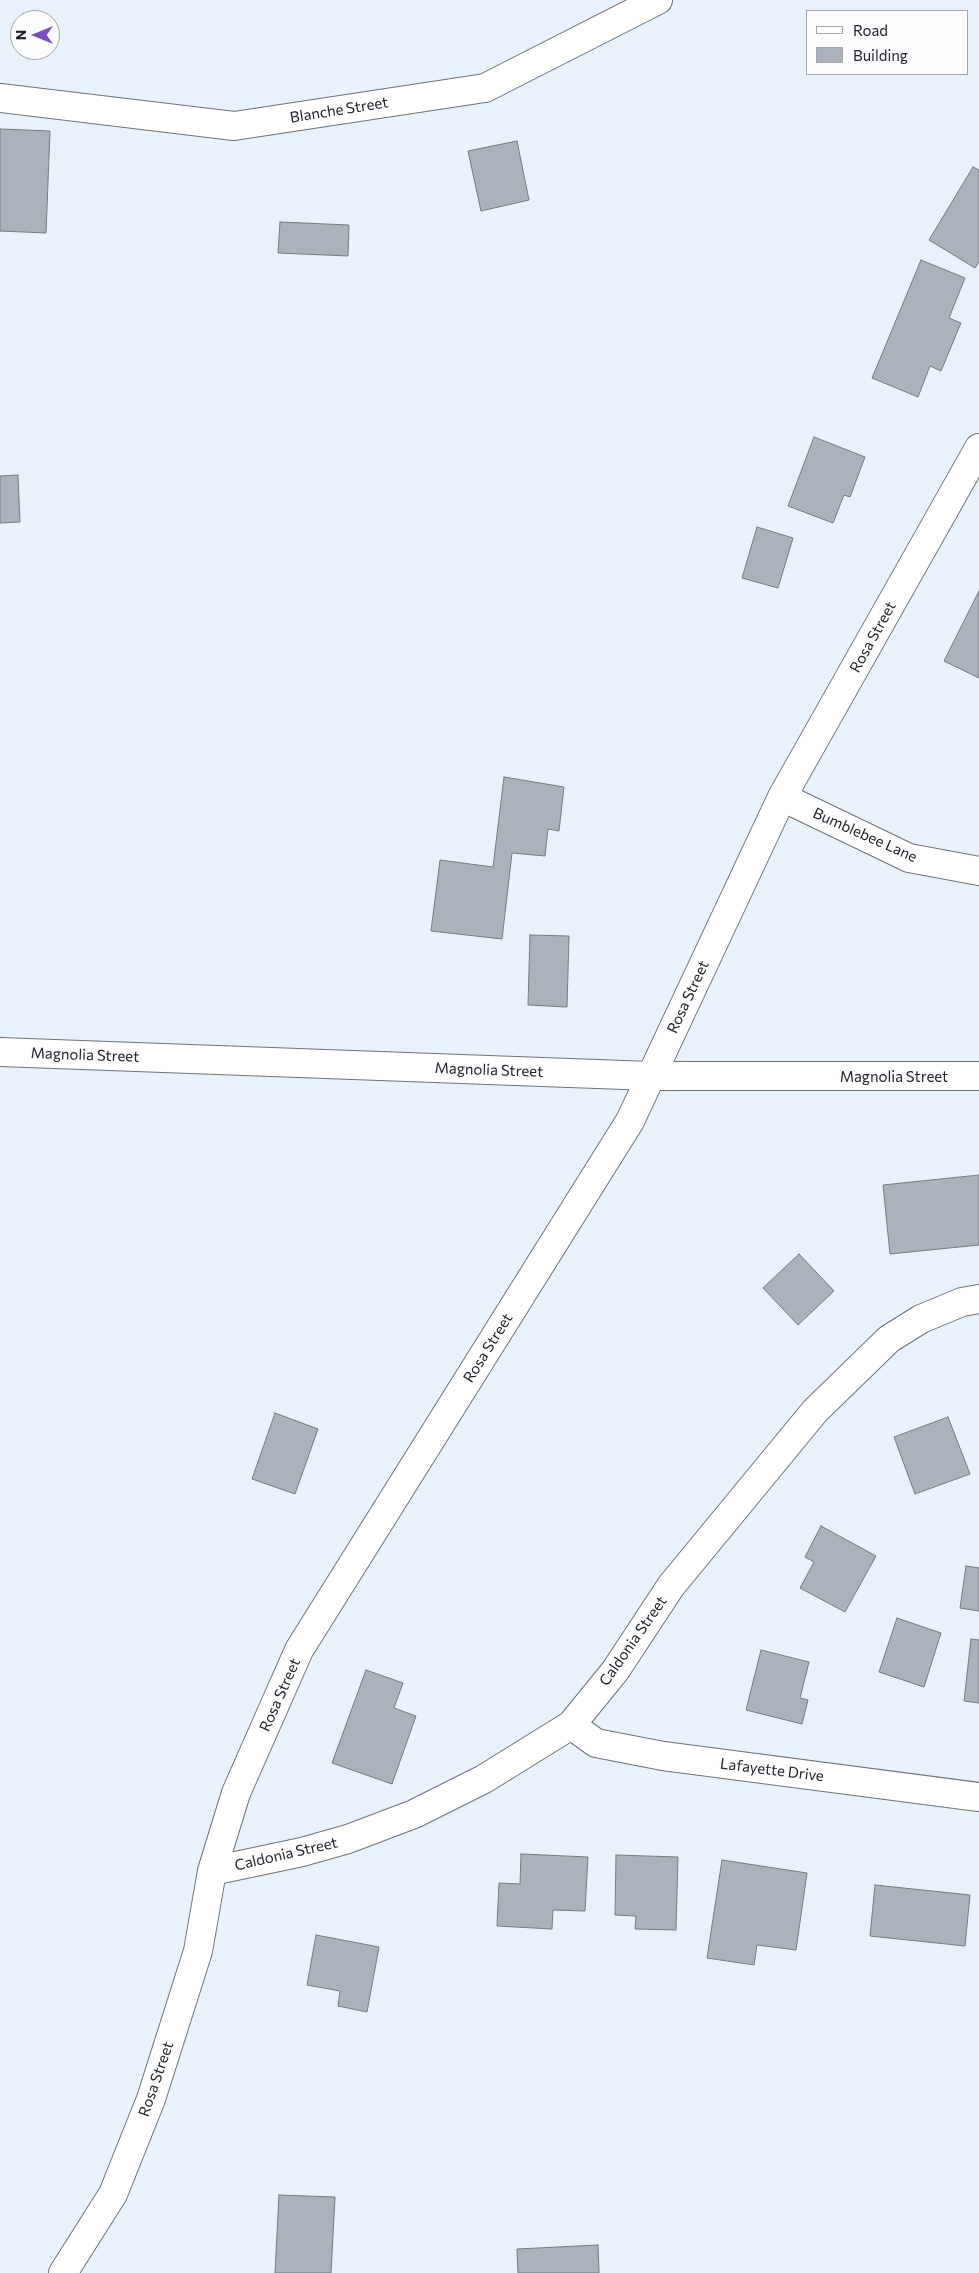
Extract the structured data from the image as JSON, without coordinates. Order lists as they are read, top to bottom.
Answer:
{
  "streets": {
    "street": [
      "Blanche Street",
      "Rosa Street",
      "Bumblebee Lane",
      "Magnolia Street",
      "Caldonia Street",
      "Lafayette Drive"
    ]
  },
  "crossings": [
    ["Rosa Street", "Bumblebee Lane"],
    ["Rosa Street", "Magnolia Street"],
    ["Rosa Street", "Caldonia Street"],
    ["Caldonia Street", "Lafayette Drive"]
  ],
  "legend": ["Road", "Building"],
  "north": "left"
}
